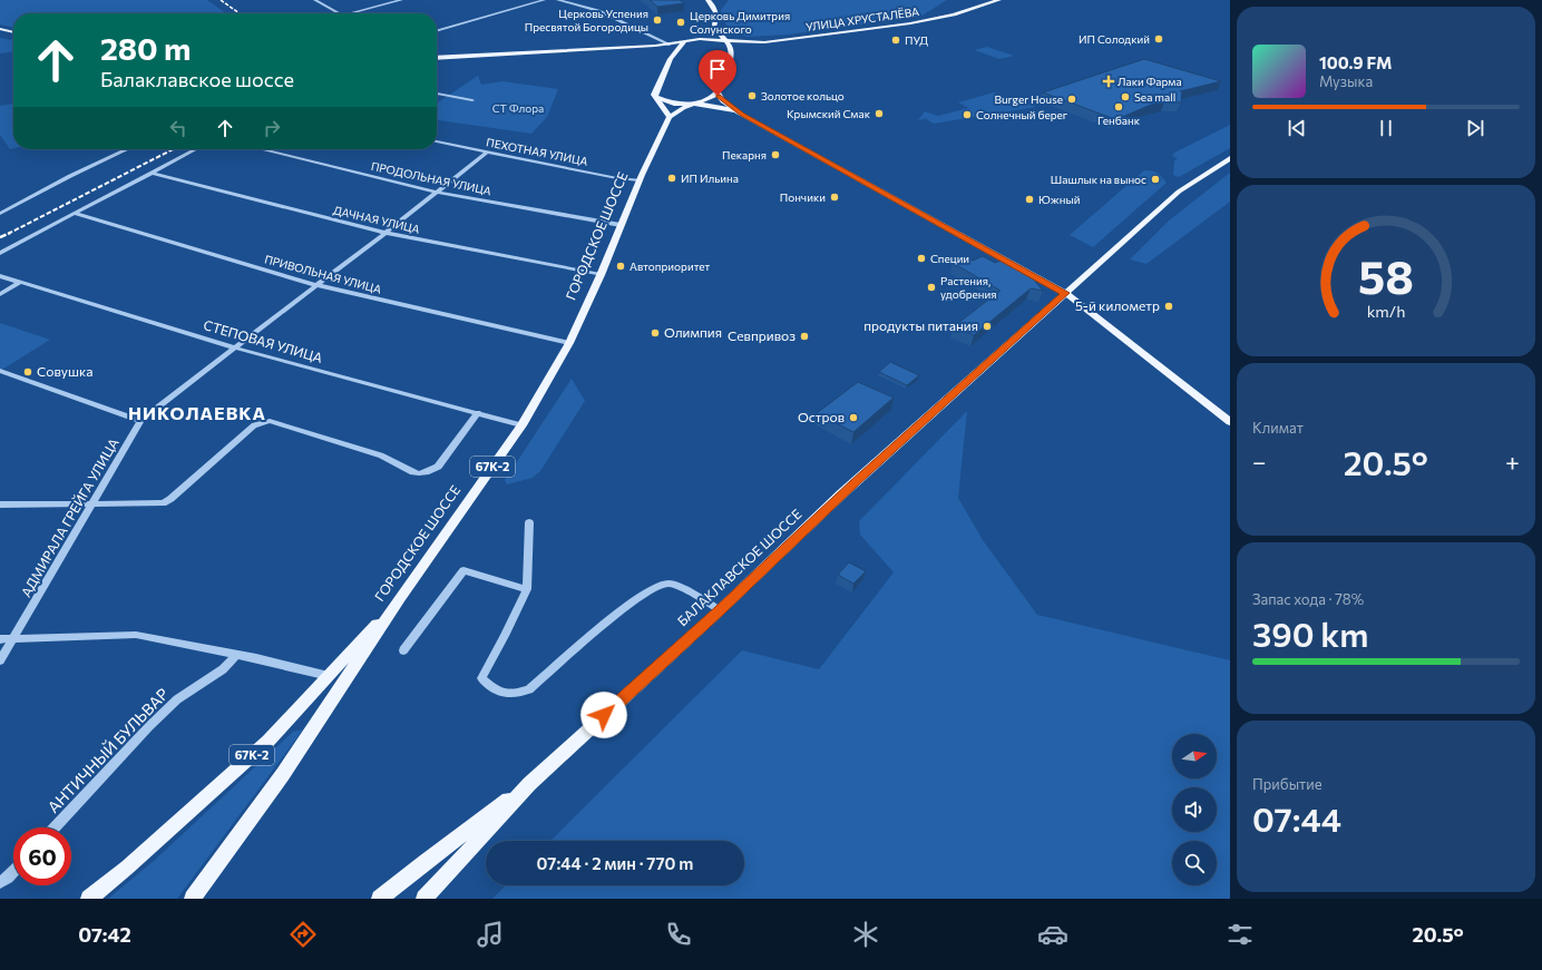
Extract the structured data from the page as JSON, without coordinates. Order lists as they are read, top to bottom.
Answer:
{
  "streets": {
    "main road": [
      "УЛИЦА ХРУСТАЛЁВА",
      "ГОРОДСКОЕ ШОССЕ",
      "67К-2",
      "БАЛАКЛАВСКОЕ ШОССЕ"
    ],
    "street": [
      "ПЕХОТНАЯ УЛИЦА",
      "ПРОДОЛЬНАЯ УЛИЦА",
      "ДАЧНАЯ УЛИЦА",
      "ПРИВОЛЬНАЯ УЛИЦА",
      "СТЕПОВАЯ УЛИЦА",
      "АДМИРАЛА ГРЕЙГА УЛИЦА",
      "АНТИЧНЫЙ БУЛЬВАР"
    ]
  },
  "crossings": [
    ["ПЕХОТНАЯ УЛИЦА", "ГОРОДСКОЕ ШОССЕ"],
    ["ПЕХОТНАЯ УЛИЦА", "АДМИРАЛА ГРЕЙГА УЛИЦА"],
    ["ПРОДОЛЬНАЯ УЛИЦА", "ГОРОДСКОЕ ШОССЕ"],
    ["ПРОДОЛЬНАЯ УЛИЦА", "АДМИРАЛА ГРЕЙГА УЛИЦА"],
    ["ДАЧНАЯ УЛИЦА", "ГОРОДСКОЕ ШОССЕ"],
    ["ДАЧНАЯ УЛИЦА", "АДМИРАЛА ГРЕЙГА УЛИЦА"],
    ["ГОРОДСКОЕ ШОССЕ", "ПРИВОЛЬНАЯ УЛИЦА"],
    ["ГОРОДСКОЕ ШОССЕ", "СТЕПОВАЯ УЛИЦА"],
    ["ГОРОДСКОЕ ШОССЕ", "67К-2"],
    ["ПРИВОЛЬНАЯ УЛИЦА", "АДМИРАЛА ГРЕЙГА УЛИЦА"],
    ["СТЕПОВАЯ УЛИЦА", "АДМИРАЛА ГРЕЙГА УЛИЦА"]
  ],
  "districts": ["НИКОЛАЕВКА"],
  "parks": ["СТ Флора"],
  "places": {
    "other": [
      "Церковь Успения Пресвятой Богородицы",
      "Церковь Димитрия Солунского",
      "ИП Солодкий",
      "ПУД",
      "Золотое кольцо",
      "Sea mall",
      "Burger House",
      "Генбанк",
      "Крымский Смак",
      "Солнечный берег",
      "Пекарня",
      "ИП Ильина",
      "Шашлык на вынос",
      "Пончики",
      "Южный",
      "Специи",
      "Автоприоритет",
      "Растения, удобрения",
      "5-й километр",
      "продукты питания",
      "Олимпия",
      "Севпривоз",
      "Совушка",
      "Остров"
    ],
    "health": ["Лаки Фарма"]
  },
  "north": "right",
  "page": {
    "turn": ["280 m", "Балаклавское шоссе"],
    "song": ["100.9 FM", "Музыка"],
    "tile": [
      "Климат",
      ["Запас хода · 78%", "390 km"],
      ["Прибытие", "07:44"]
    ],
    "heat": ["−", "20.5°", "+"],
    "limit": "60",
    "trip": "07:44 · 2 мин · 770 m",
    "tabs": ["07:42", "20.5°"],
    "gauge": ["58", "km/h"]
  }
}
